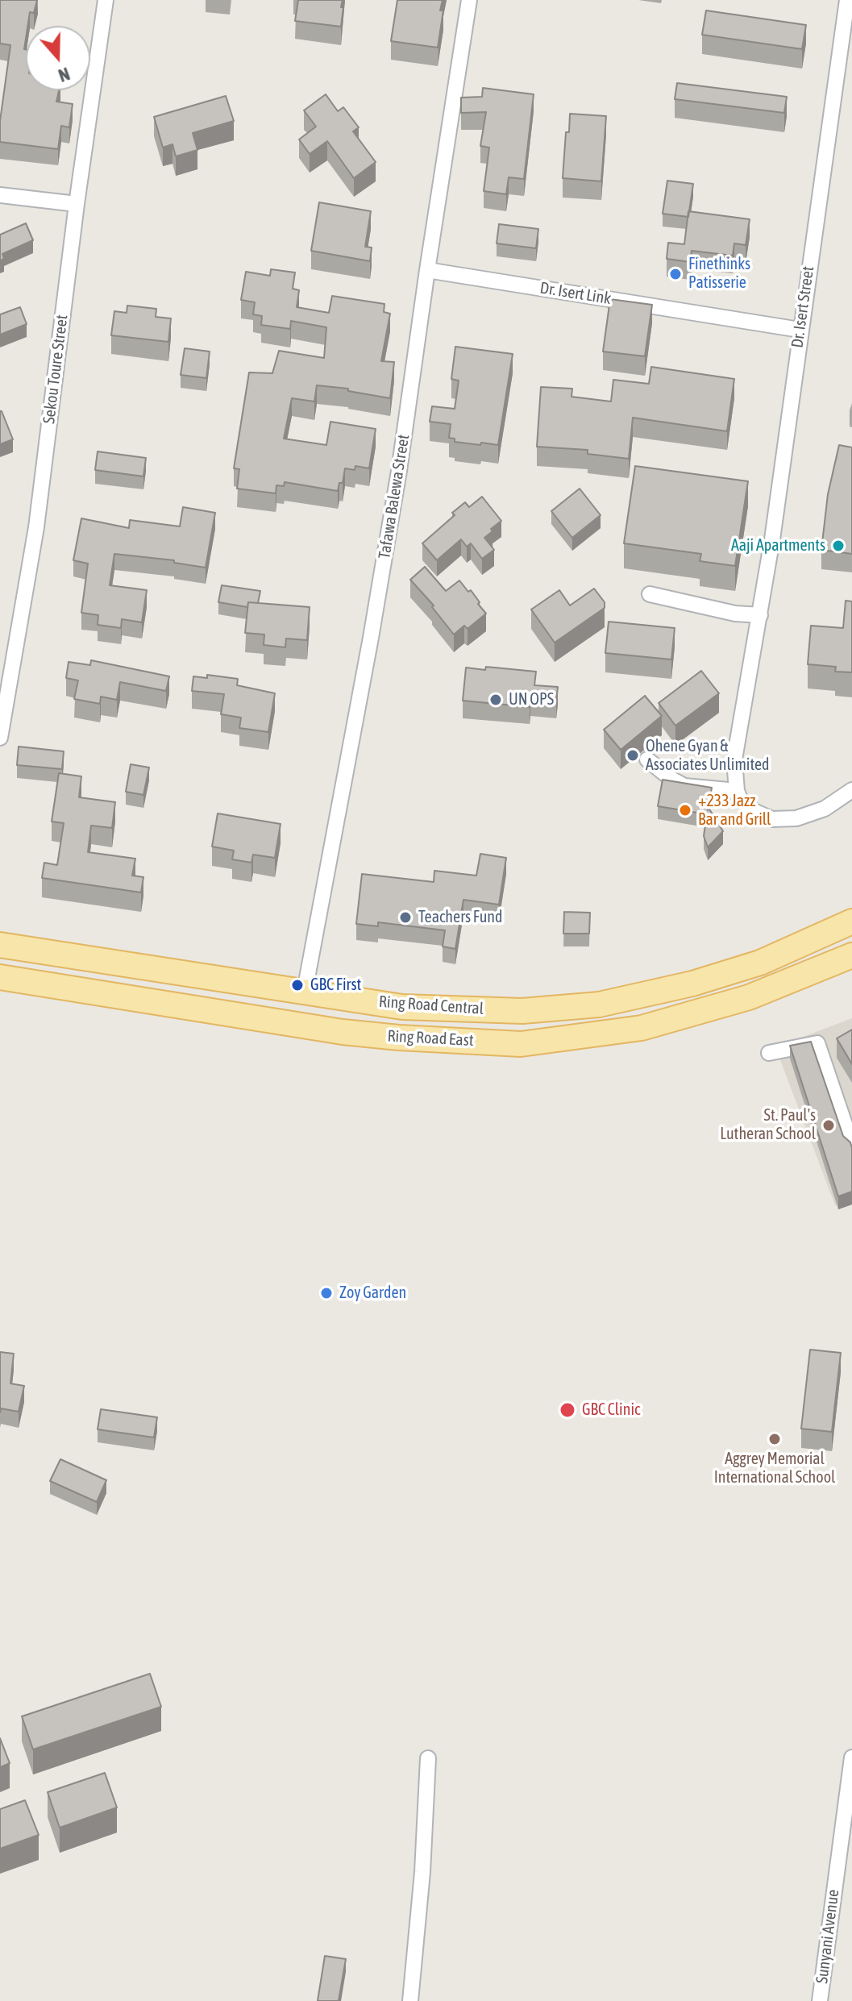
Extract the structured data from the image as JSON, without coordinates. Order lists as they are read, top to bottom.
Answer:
{
  "streets": {
    "main road": ["Ring Road Central", "Ring Road East"],
    "street": [
      "Dr. Isert Link",
      "Dr. Isert Street",
      "Sekou Toure Street",
      "Tafawa Balewa Street",
      "Sunyani Avenue"
    ]
  },
  "crossings": [
    ["Dr. Isert Link", "Dr. Isert Street"],
    ["Dr. Isert Link", "Tafawa Balewa Street"],
    ["Tafawa Balewa Street", "Ring Road Central"]
  ],
  "places": [
    "Finethinks Patisserie",
    "Aaji Apartments",
    "UN OPS",
    "Ohene Gyan & Associates Unlimited",
    "+233 Jazz Bar and Grill",
    "Teachers Fund",
    "GBC First",
    "St. Paul's Lutheran School",
    "Zoy Garden",
    "GBC Clinic",
    "Aggrey Memorial International School"
  ],
  "north": "bottom"
}
